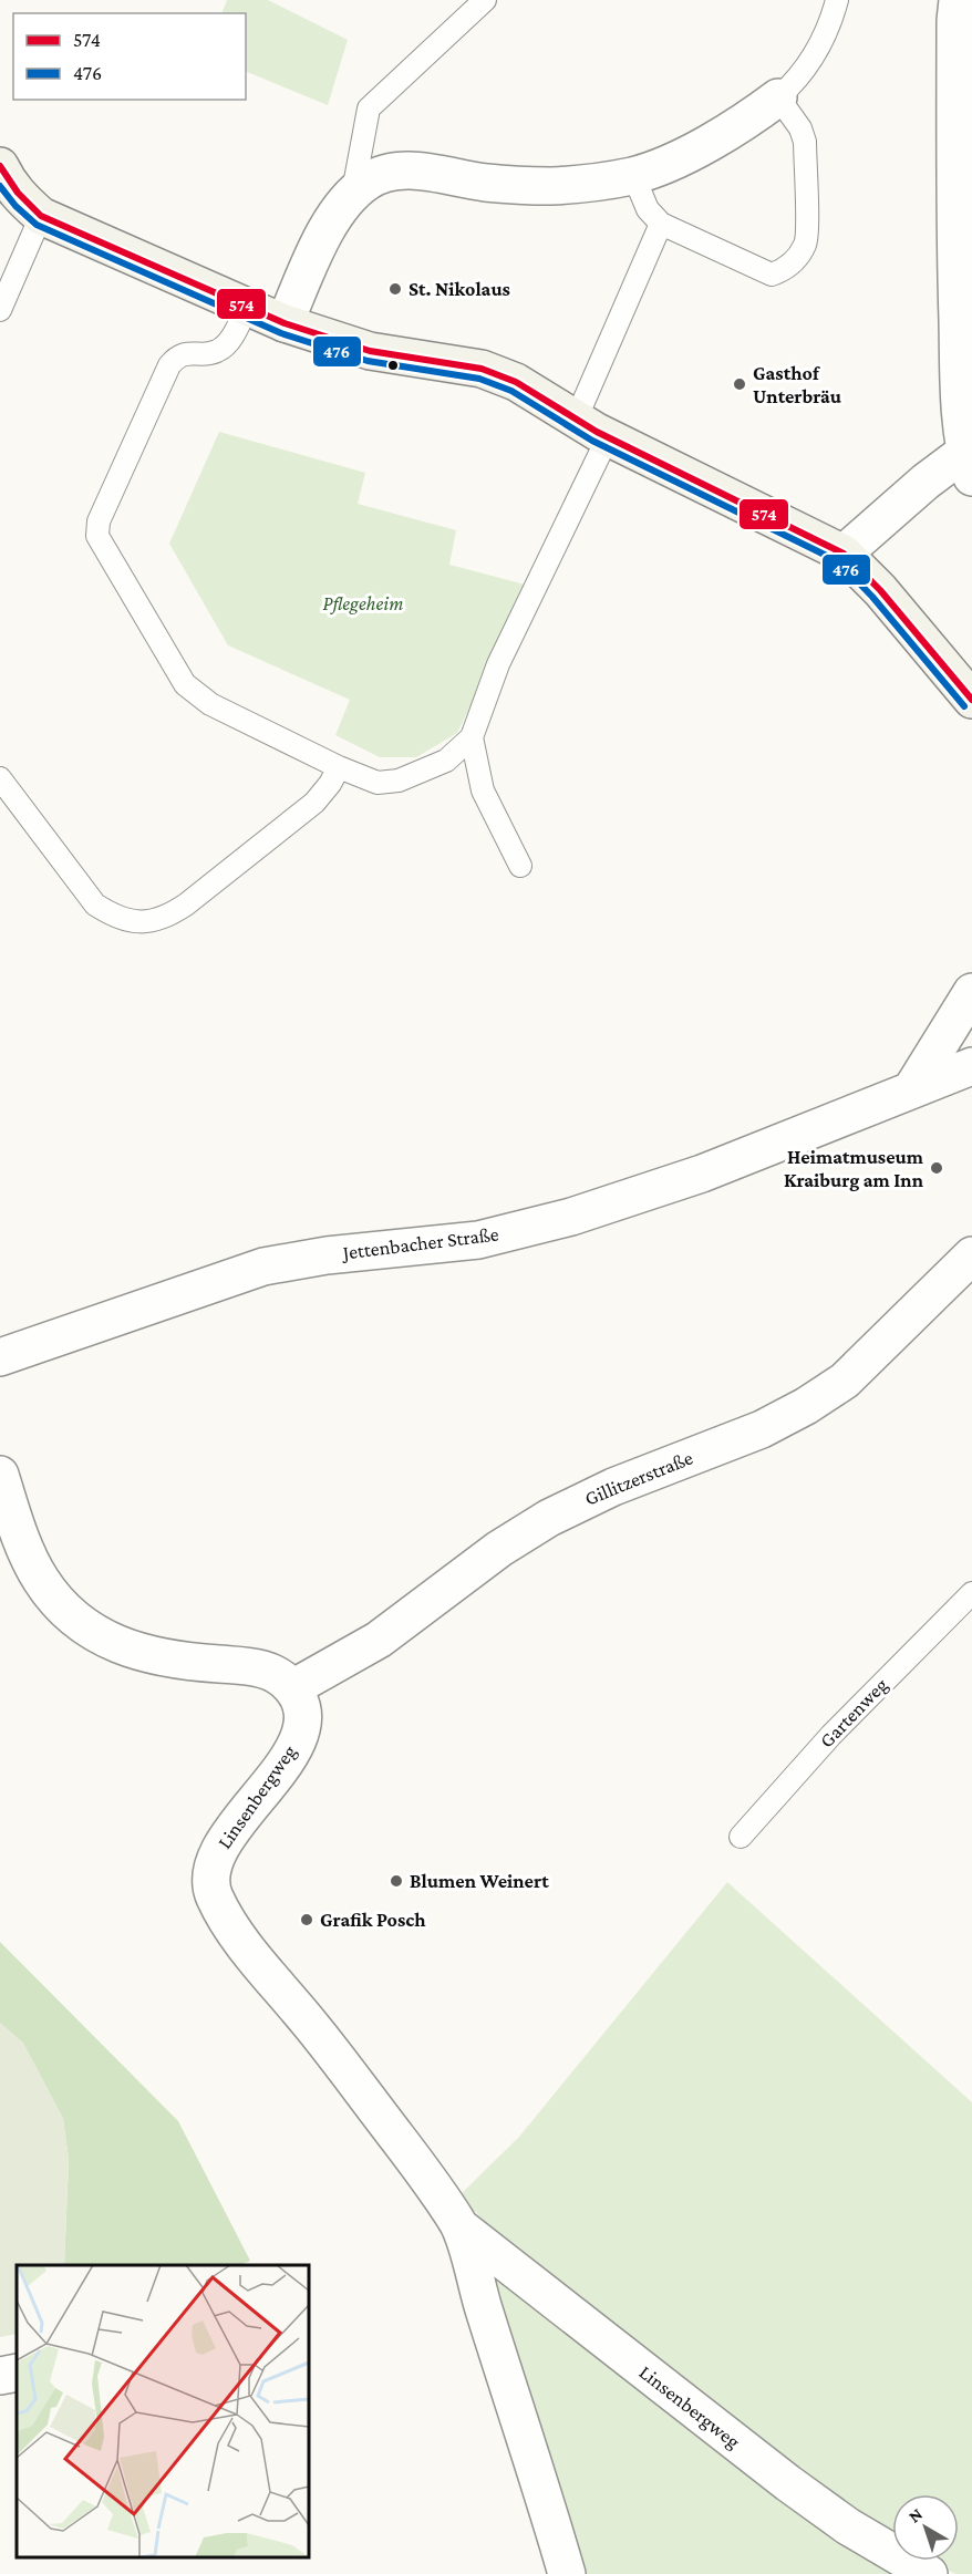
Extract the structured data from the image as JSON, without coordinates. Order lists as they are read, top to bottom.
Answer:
{
  "streets": {
    "street": ["Jettenbacher Straße", "Gillitzerstraße", "Linsenbergweg"],
    "lane": ["Gartenweg"]
  },
  "crossings": [
    ["Gillitzerstraße", "Linsenbergweg"]
  ],
  "parks": ["Pflegeheim"],
  "places": [
    "St. Nikolaus",
    "Gasthof Unterbräu",
    "Heimatmuseum Kraiburg am Inn",
    "Blumen Weinert",
    "Grafik Posch"
  ],
  "lines": ["transit line 574", "transit line 476"],
  "legend": ["574", "476"],
  "north": "top left"
}
